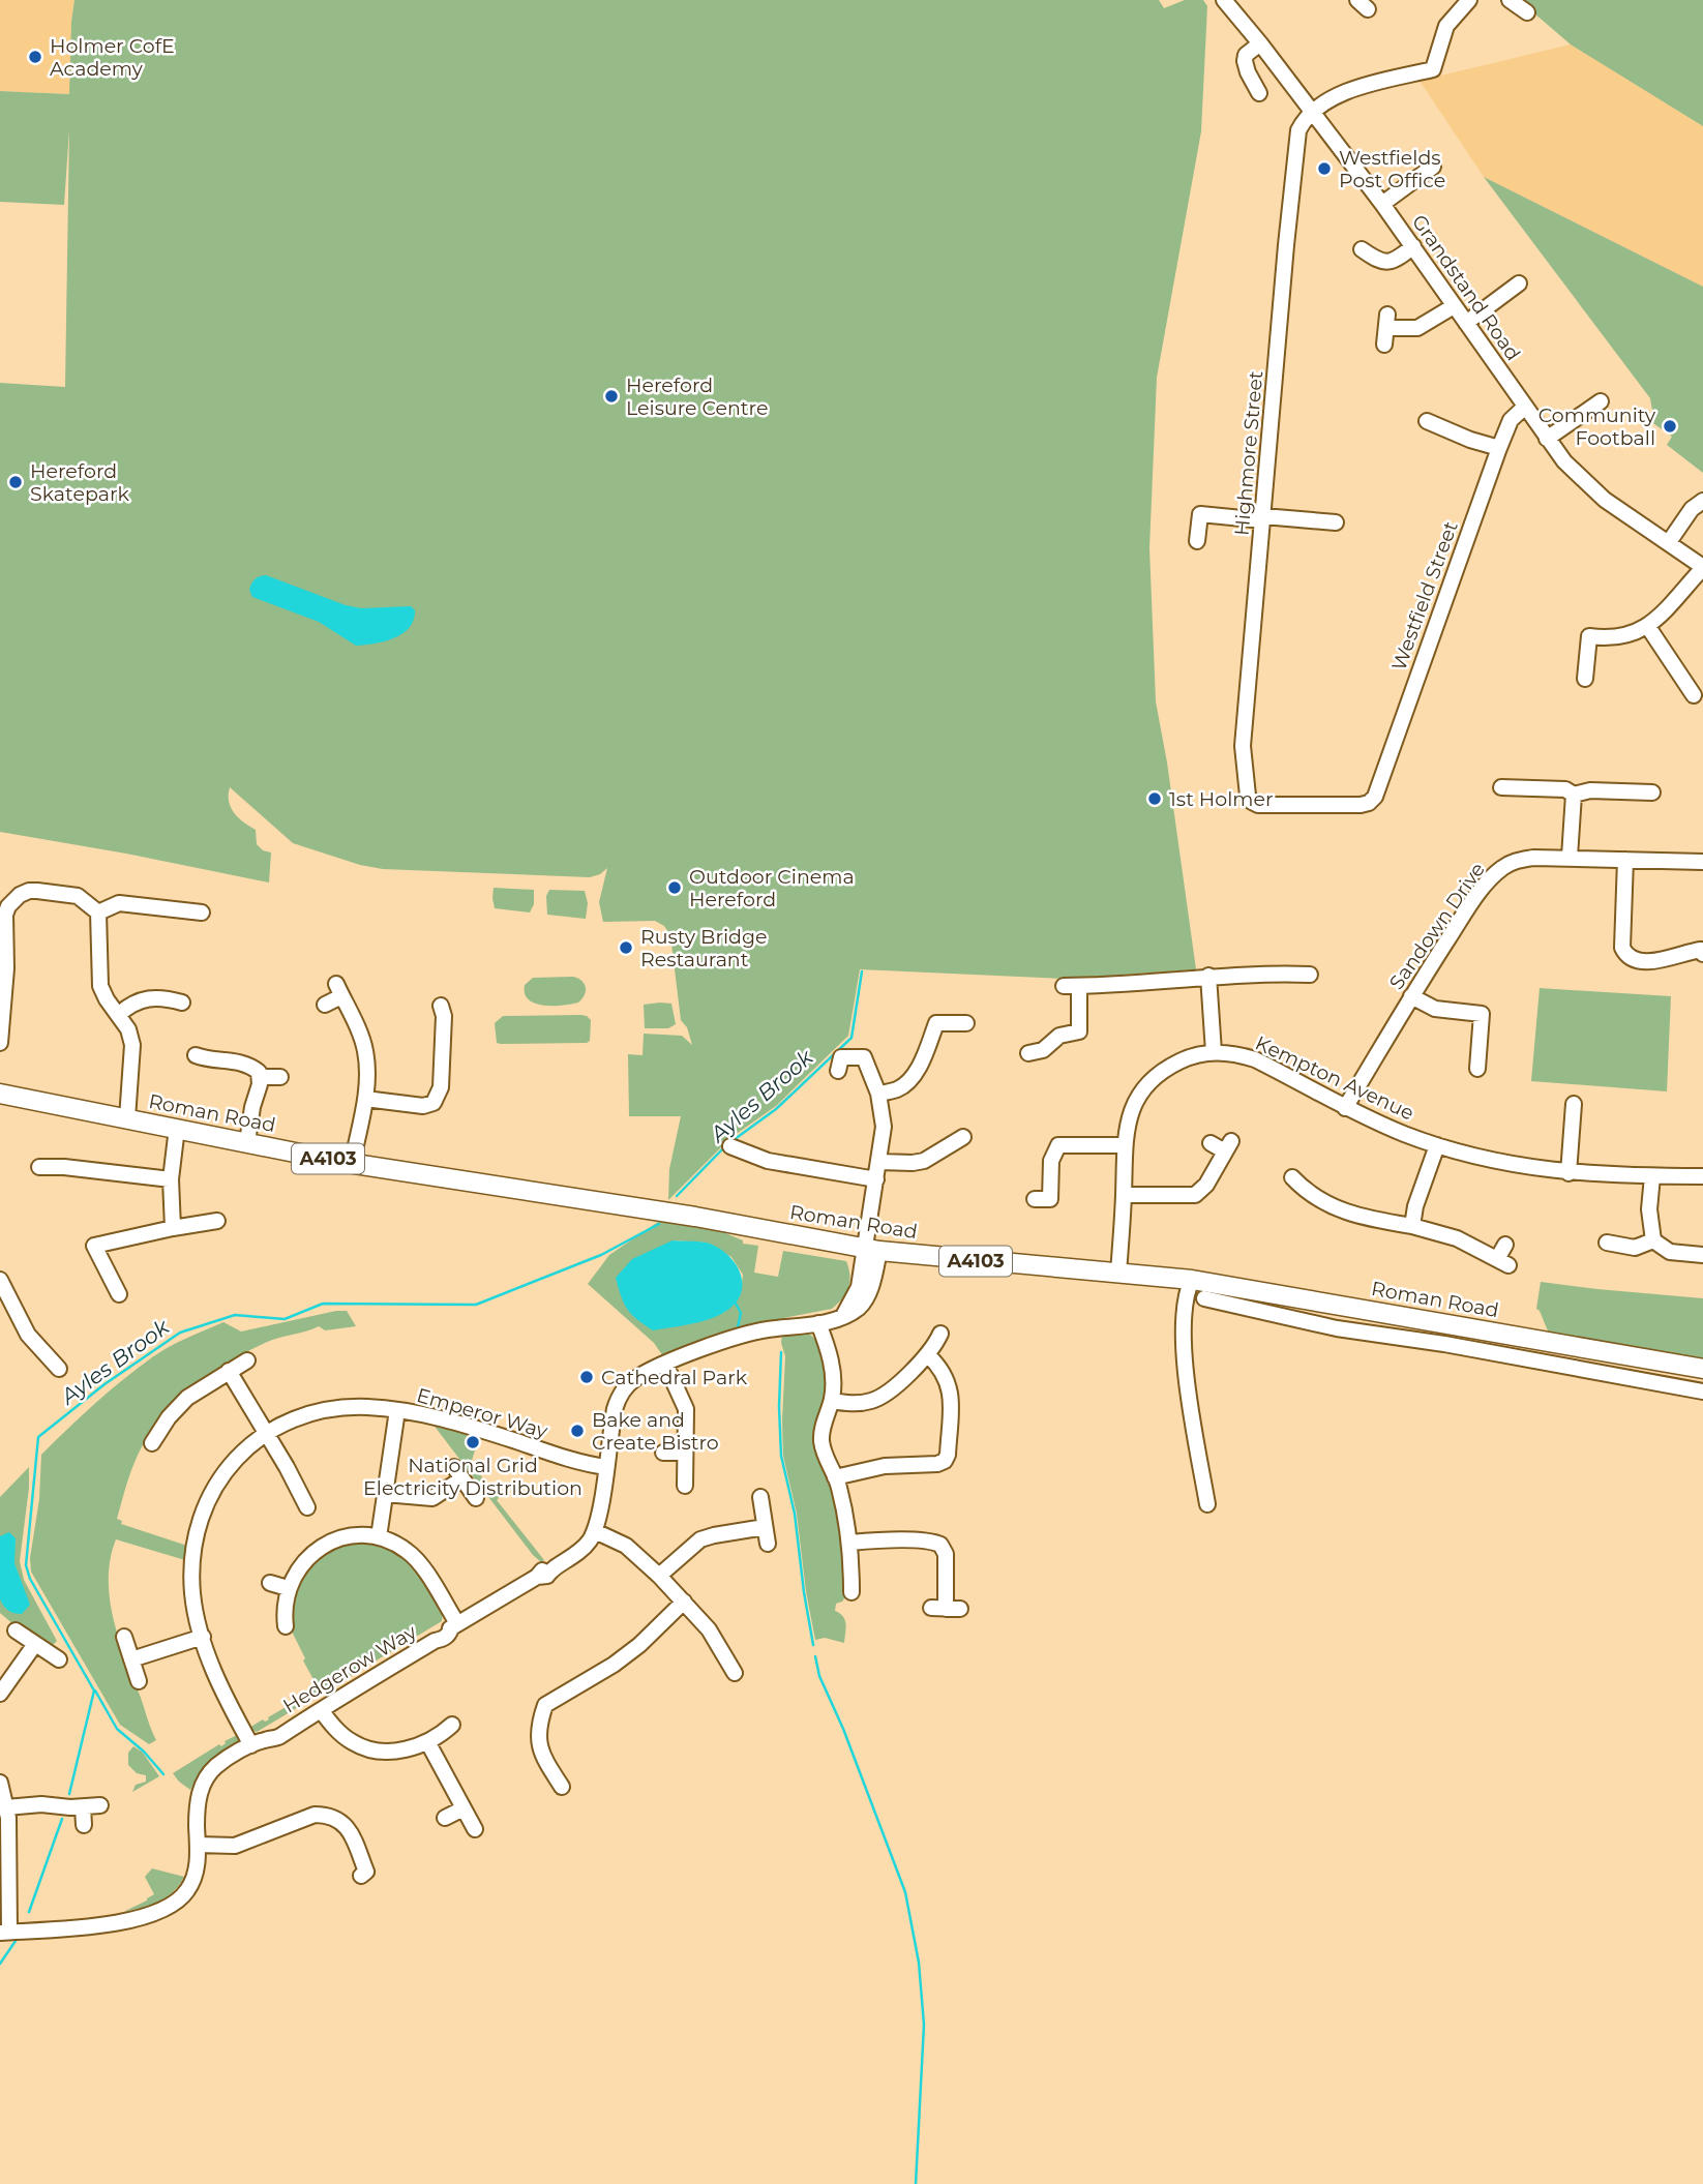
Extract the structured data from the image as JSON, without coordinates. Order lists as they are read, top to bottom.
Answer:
{
  "streets": {
    "main road": ["Roman Road", "A4103"],
    "street": [
      "Grandstand Road",
      "Highmore Street",
      "Westfield Street",
      "Sandown Drive",
      "Kempton Avenue",
      "Emperor Way",
      "Hedgerow Way"
    ]
  },
  "crossings": [
    ["Grandstand Road", "Highmore Street"],
    ["Grandstand Road", "Westfield Street"],
    ["Highmore Street", "Westfield Street"],
    ["Sandown Drive", "Kempton Avenue"],
    ["Kempton Avenue", "Roman Road"],
    ["Emperor Way", "Hedgerow Way"]
  ],
  "water": ["Ayles Brook"],
  "places": [
    "Holmer CofE Academy",
    "Westfields Post Office",
    "Hereford Leisure Centre",
    "Community Football",
    "Hereford Skatepark",
    "1st Holmer",
    "Outdoor Cinema Hereford",
    "Rusty Bridge Restaurant",
    "Cathedral Park",
    "Bake and Create Bistro",
    "National Grid Electricity Distribution"
  ]
}
